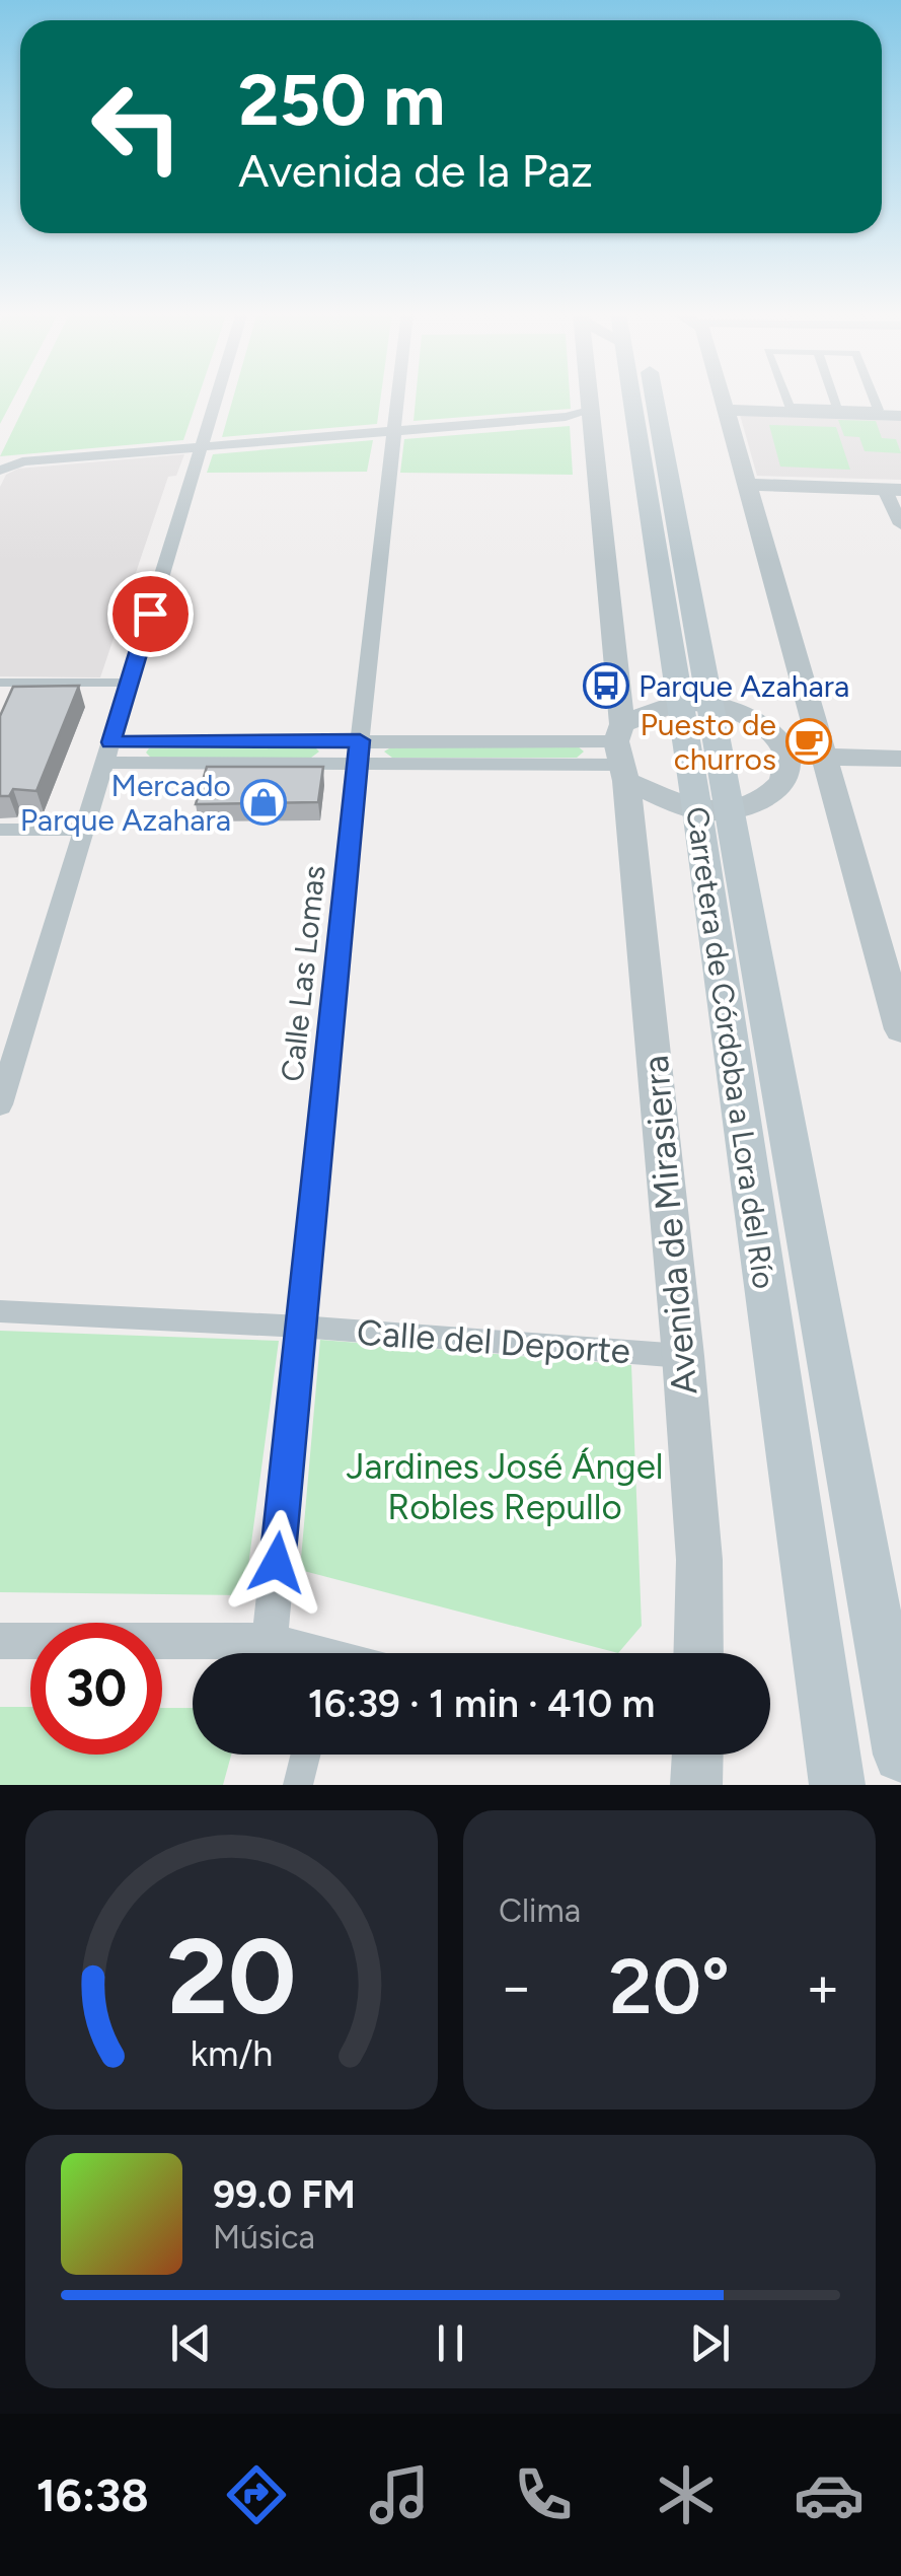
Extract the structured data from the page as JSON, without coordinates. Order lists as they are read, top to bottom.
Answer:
{
  "streets": {
    "main road": ["Carretera de Córdoba a Lora del Río"],
    "street": ["Calle Las Lomas", "Avenida de Mirasierra", "Calle del Deporte"]
  },
  "crossings": [
    ["Calle Las Lomas", "Calle del Deporte"],
    ["Avenida de Mirasierra", "Calle del Deporte"]
  ],
  "parks": ["Jardines José Ángel Robles Repullo"],
  "places": {
    "bus stop": ["Parque Azahara"],
    "cafe": ["Puesto de churros"],
    "shop": ["Mercado Parque Azahara"]
  },
  "page": {
    "turn": ["250 m", "Avenida de la Paz"],
    "limit": "30",
    "trip": "16:39 · 1 min · 410 m",
    "tile": "Clima",
    "heat": ["−", "20°", "+"],
    "song": ["99.0 FM", "Música"],
    "tabs": "16:38",
    "gauge": ["20", "km/h"]
  }
}
